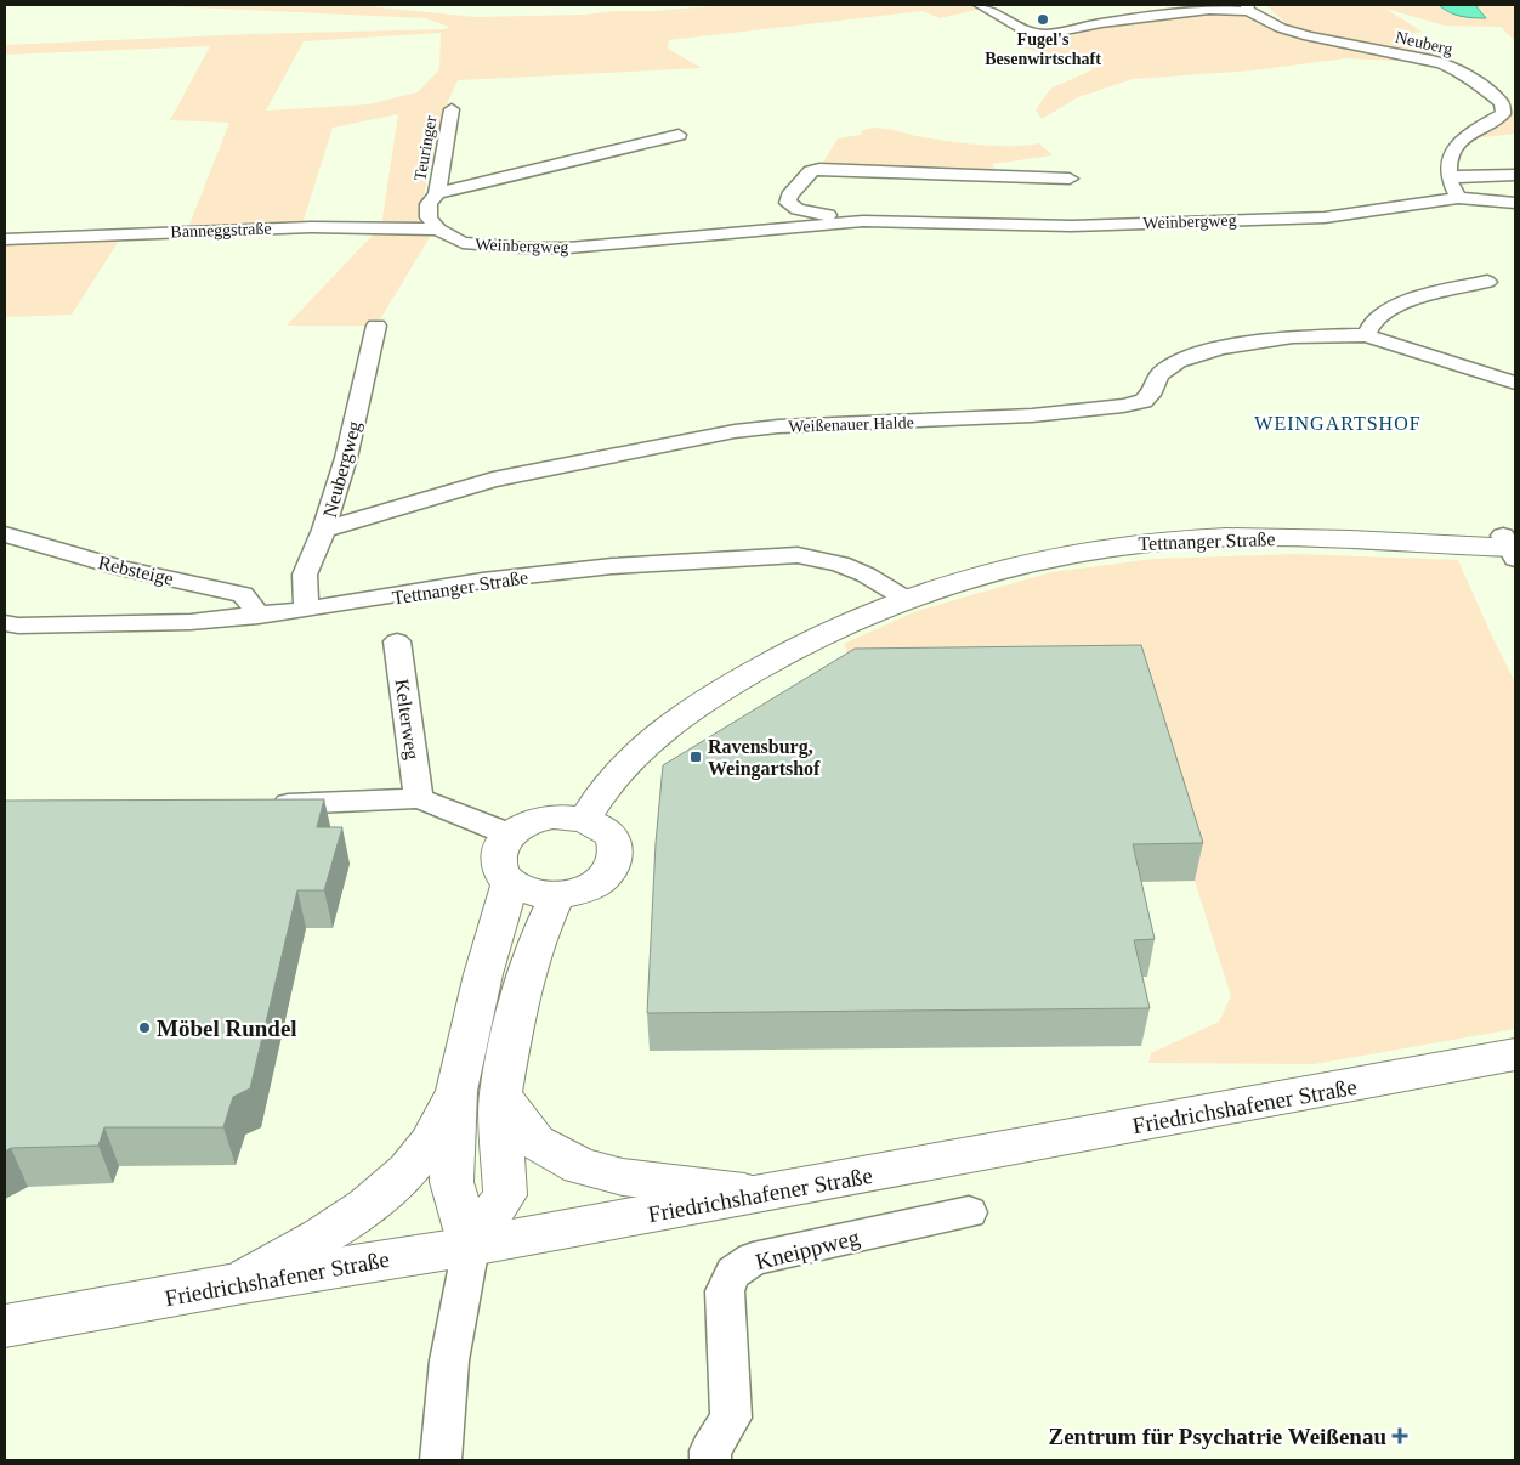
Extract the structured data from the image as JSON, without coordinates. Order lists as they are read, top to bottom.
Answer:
{
  "streets": {
    "street": [
      "Neuberg",
      "Teuringer",
      "Weinbergweg",
      "Banneggstraße",
      "Weißenauer Halde",
      "Neubergweg",
      "Tettnanger Straße",
      "Rebsteige",
      "Kelterweg",
      "Friedrichshafener Straße",
      "Kneippweg"
    ]
  },
  "crossings": [
    ["Weinbergweg", "Banneggstraße"],
    ["Weißenauer Halde", "Neubergweg"],
    ["Neubergweg", "Tettnanger Straße"],
    ["Tettnanger Straße", "Rebsteige"]
  ],
  "districts": ["WEINGARTSHOF"],
  "places": {
    "other": ["Fugel's Besenwirtschaft", "Möbel Rundel"],
    "transit": ["Ravensburg, Weingartshof"],
    "health": ["Zentrum für Psychatrie Weißenau"]
  }
}
